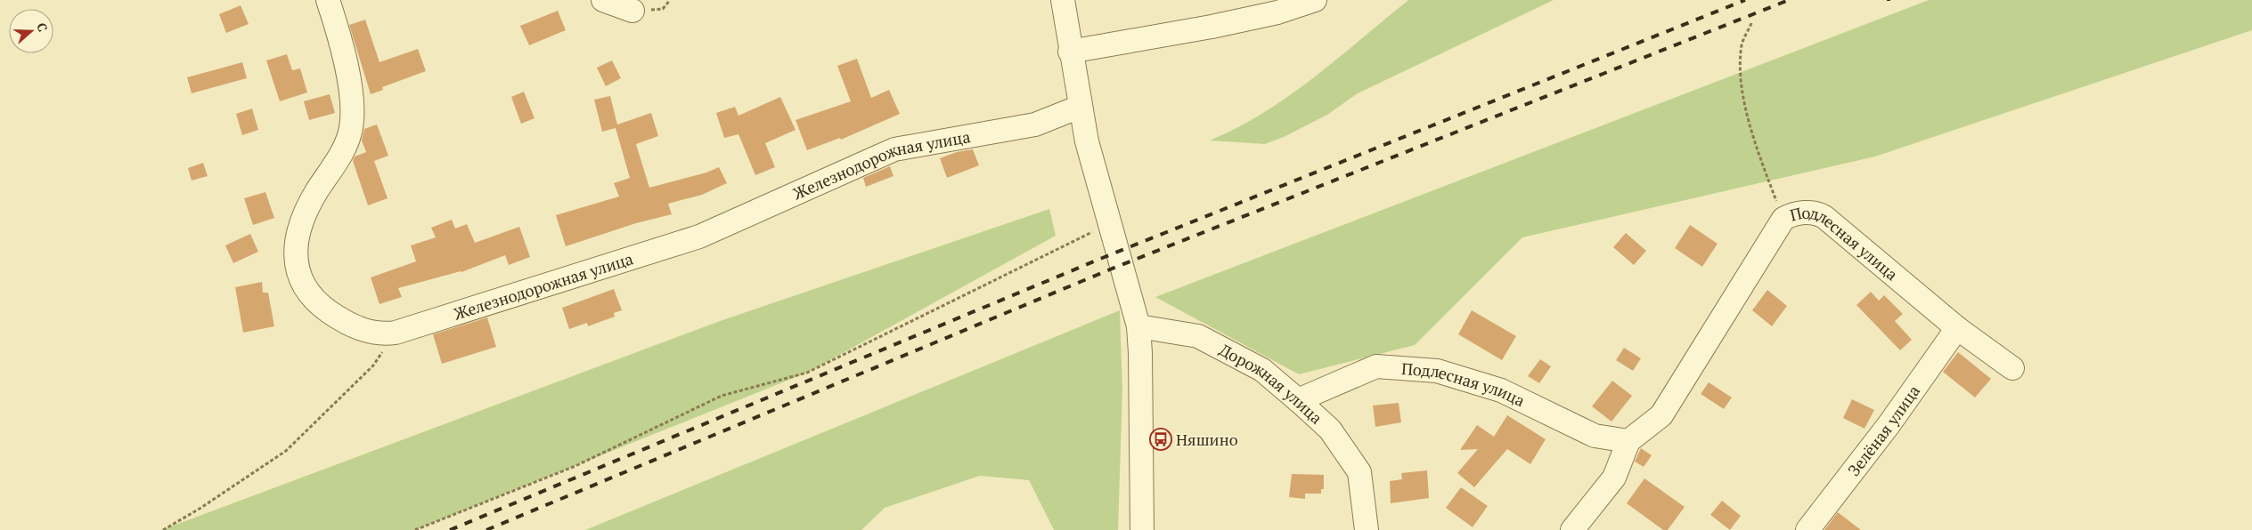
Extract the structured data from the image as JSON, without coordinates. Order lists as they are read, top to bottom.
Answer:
{
  "streets": {
    "street": [
      "Железнодорожная улица",
      "Подлесная улица",
      "Дорожная улица",
      "Зелёная улица"
    ]
  },
  "crossings": [
    ["Подлесная улица", "Дорожная улица"],
    ["Подлесная улица", "Зелёная улица"]
  ],
  "places": {
    "bus stop": ["Няшино"]
  },
  "north": "right"
}
